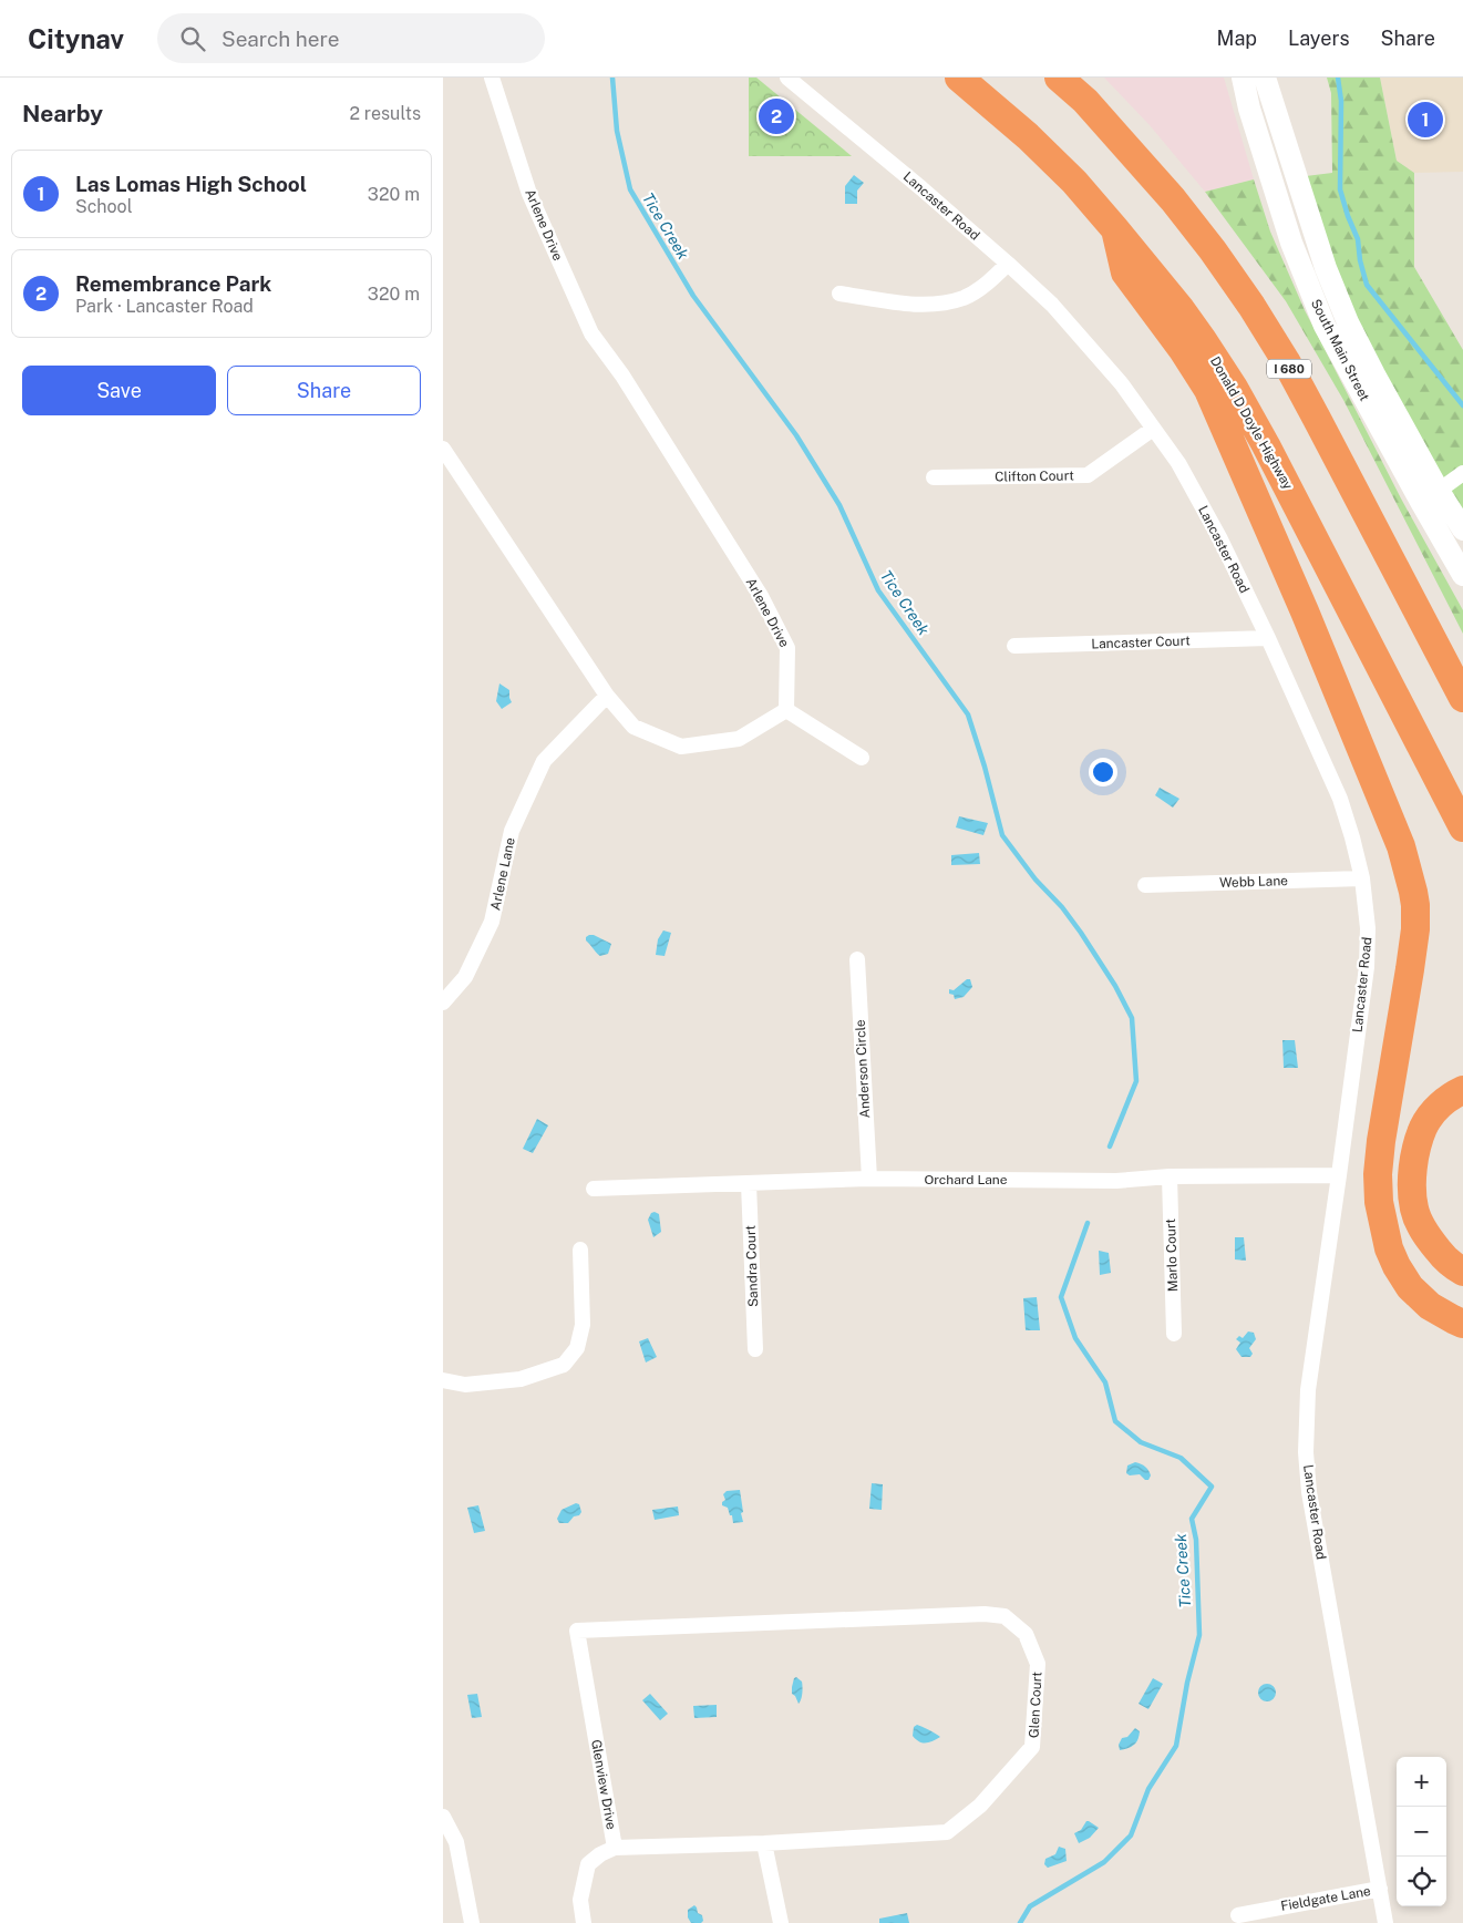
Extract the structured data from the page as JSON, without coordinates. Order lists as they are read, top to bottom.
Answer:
{
  "streets": {
    "highway": ["I 680", "Donald D Doyle Highway"],
    "main road": ["South Main Street"],
    "street": [
      "Lancaster Road",
      "Arlene Drive",
      "Clifton Court",
      "Lancaster Court",
      "Arlene Lane",
      "Webb Lane",
      "Anderson Circle",
      "Orchard Lane",
      "Marlo Court",
      "Sandra Court",
      "Glen Court",
      "Glenview Drive",
      "Fieldgate Lane"
    ]
  },
  "crossings": [
    ["Lancaster Road", "Clifton Court"],
    ["Lancaster Road", "Lancaster Court"],
    ["Lancaster Road", "Webb Lane"],
    ["Lancaster Road", "Orchard Lane"],
    ["Lancaster Road", "Fieldgate Lane"],
    ["Anderson Circle", "Orchard Lane"],
    ["Orchard Lane", "Marlo Court"],
    ["Orchard Lane", "Sandra Court"],
    ["Glen Court", "Glenview Drive"]
  ],
  "water": ["Tice Creek"],
  "page": {
    "header": "Citynav",
    "search": "Search here",
    "nav": ["Map", "Layers", "Share"],
    "heading": ["Nearby", "2 results"],
    "pins": ["2", "1"],
    "list": [
      {
        "mark": "1",
        "name": "Las Lomas High School",
        "note": "School",
        "value": "320 m"
      },
      {
        "mark": "2",
        "name": "Remembrance Park",
        "note": "Park · Lancaster Road",
        "value": "320 m"
      }
    ],
    "buttons": ["Save", "Share"],
    "map_buttons": ["+", "−"]
  }
}
